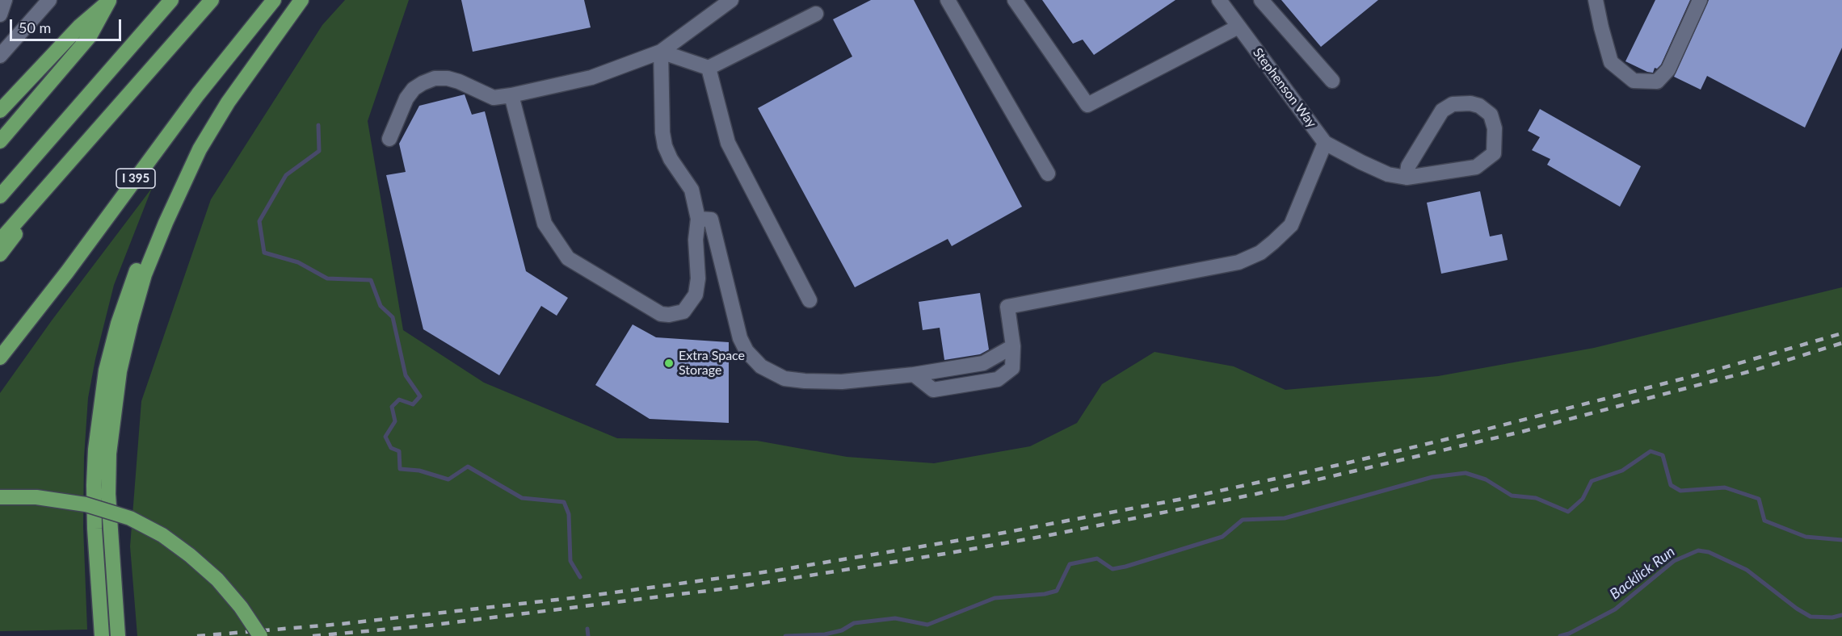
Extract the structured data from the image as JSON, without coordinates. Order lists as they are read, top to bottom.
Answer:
{
  "streets": {
    "highway": ["I 395"],
    "street": ["Stephenson Way"]
  },
  "water": ["Backlick Run"],
  "places": ["Extra Space Storage"],
  "scale_bar": "50 m"
}
